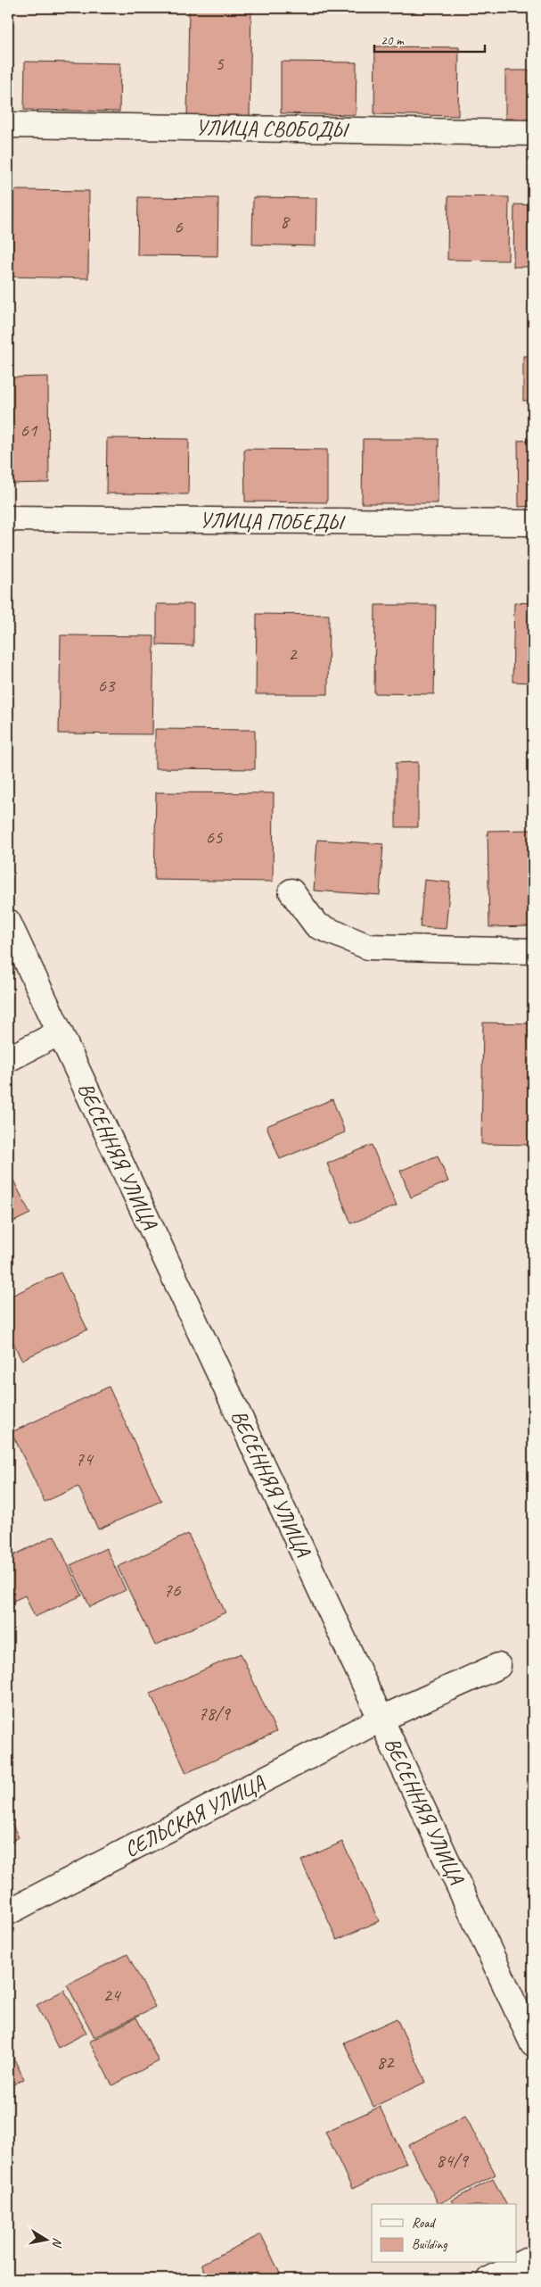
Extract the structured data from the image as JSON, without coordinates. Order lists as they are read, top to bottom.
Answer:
{
  "streets": {
    "street": [
      "УЛИЦА СВОБОДЫ",
      "УЛИЦА ПОБЕДЫ",
      "ВЕСЕННЯЯ УЛИЦА",
      "СЕЛЬСКАЯ УЛИЦА"
    ]
  },
  "crossings": [
    ["ВЕСЕННЯЯ УЛИЦА", "СЕЛЬСКАЯ УЛИЦА"]
  ],
  "house_numbers": [
    "5",
    "8",
    "6",
    "61",
    "2",
    "63",
    "65",
    "74",
    "76",
    "78/9",
    "24",
    "82",
    "84/9"
  ],
  "legend": ["Road", "Building"],
  "scale_bar": "20 m",
  "north": "right"
}
